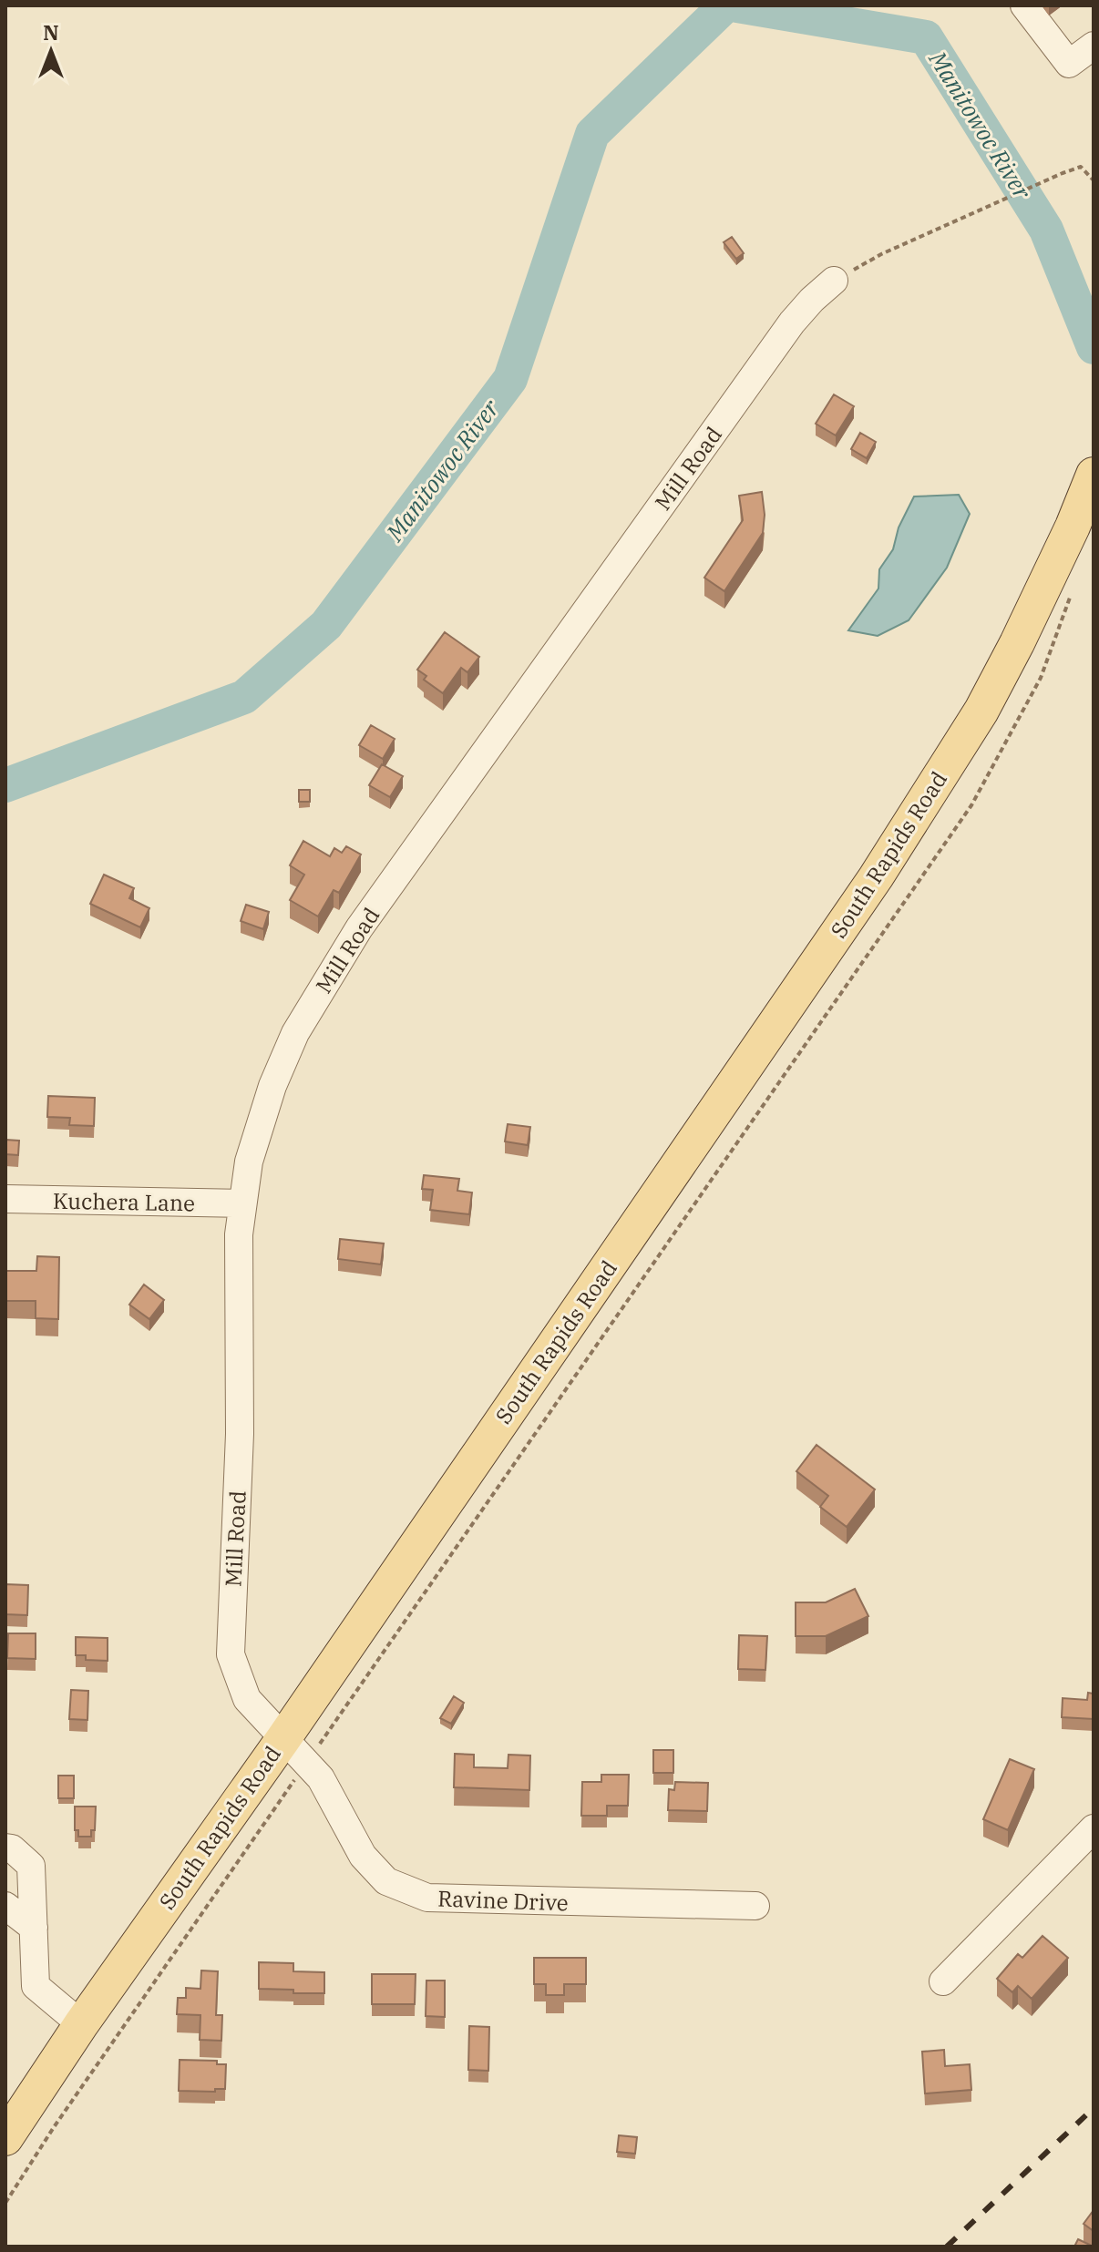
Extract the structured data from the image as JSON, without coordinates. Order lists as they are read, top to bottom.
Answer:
{
  "streets": {
    "main road": ["South Rapids Road"],
    "street": ["Mill Road", "Kuchera Lane", "Ravine Drive"]
  },
  "crossings": [
    ["Mill Road", "South Rapids Road"],
    ["Mill Road", "Kuchera Lane"],
    ["Mill Road", "Ravine Drive"],
    ["South Rapids Road", "Ravine Drive"]
  ],
  "water": ["Manitowoc River"],
  "north": "top"
}
